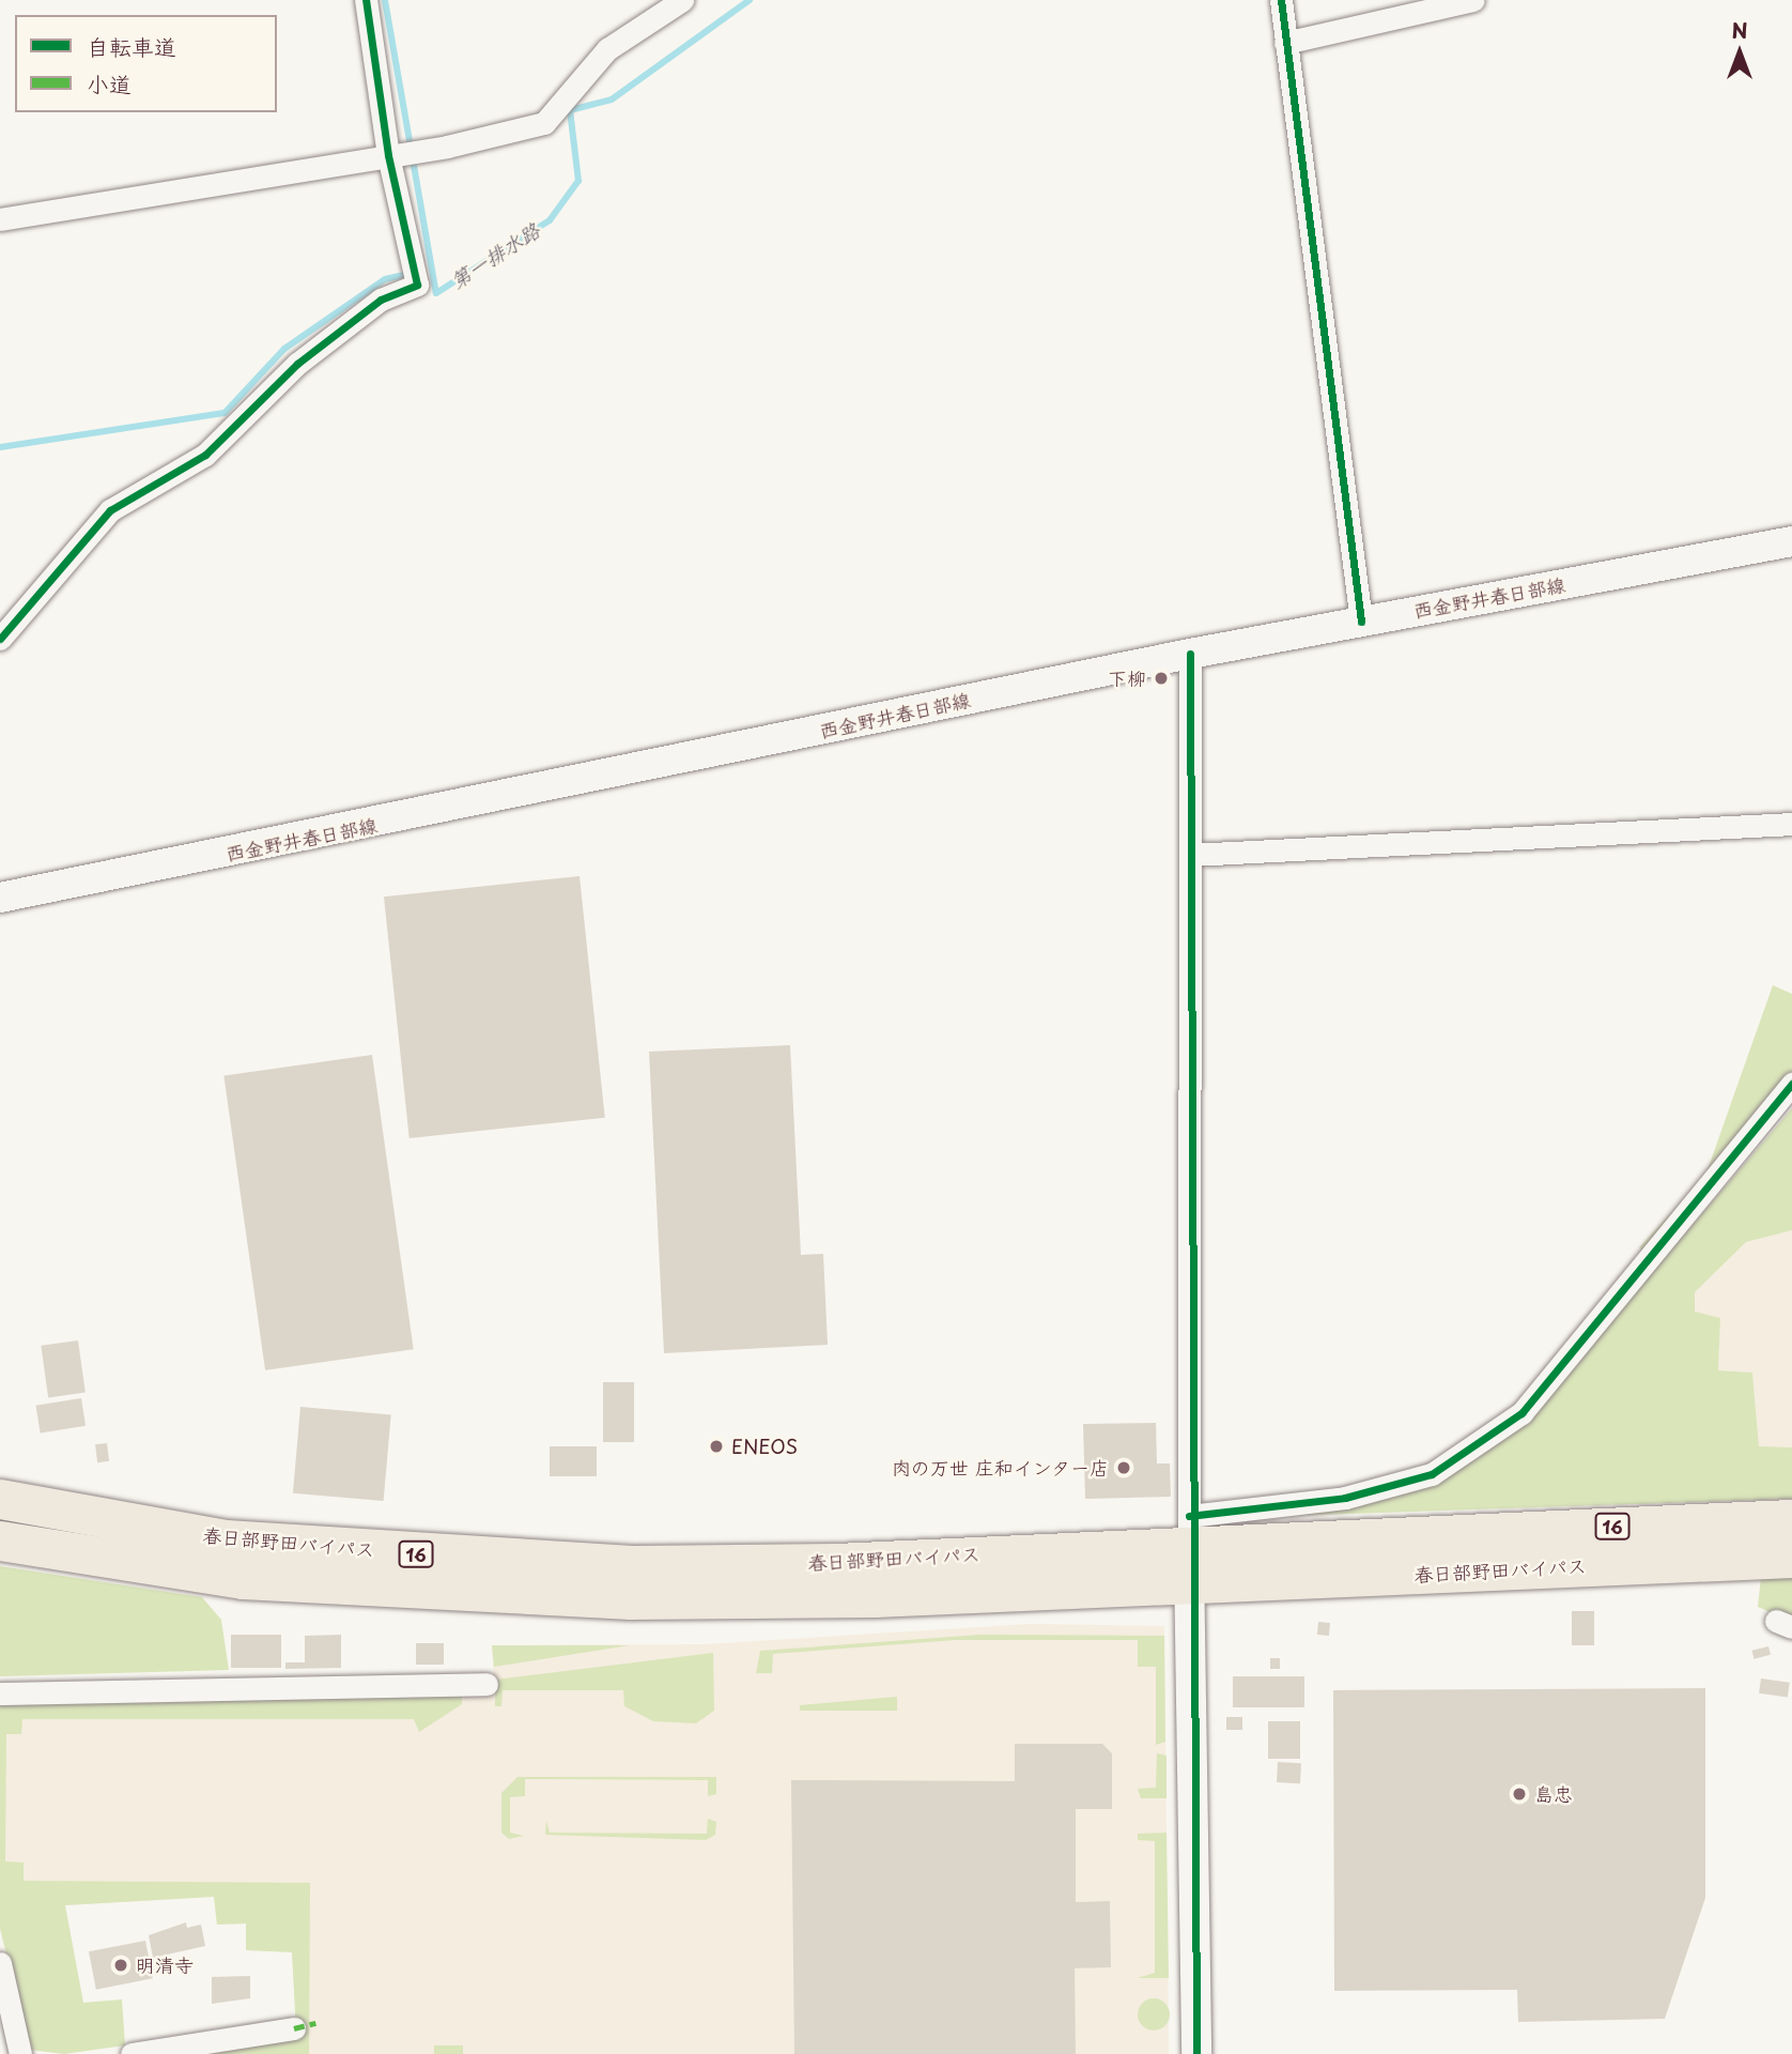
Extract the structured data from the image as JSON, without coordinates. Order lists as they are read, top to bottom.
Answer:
{
  "streets": {
    "highway": ["16", "春日部野田バイパス"],
    "main road": ["西金野井春日部線"]
  },
  "water": ["第一排水路"],
  "places": [
    "下柳",
    "ENEOS",
    "肉の万世 庄和インター店",
    "島忠",
    "明清寺"
  ],
  "legend": ["自転車道", "小道"],
  "north": "top"
}
